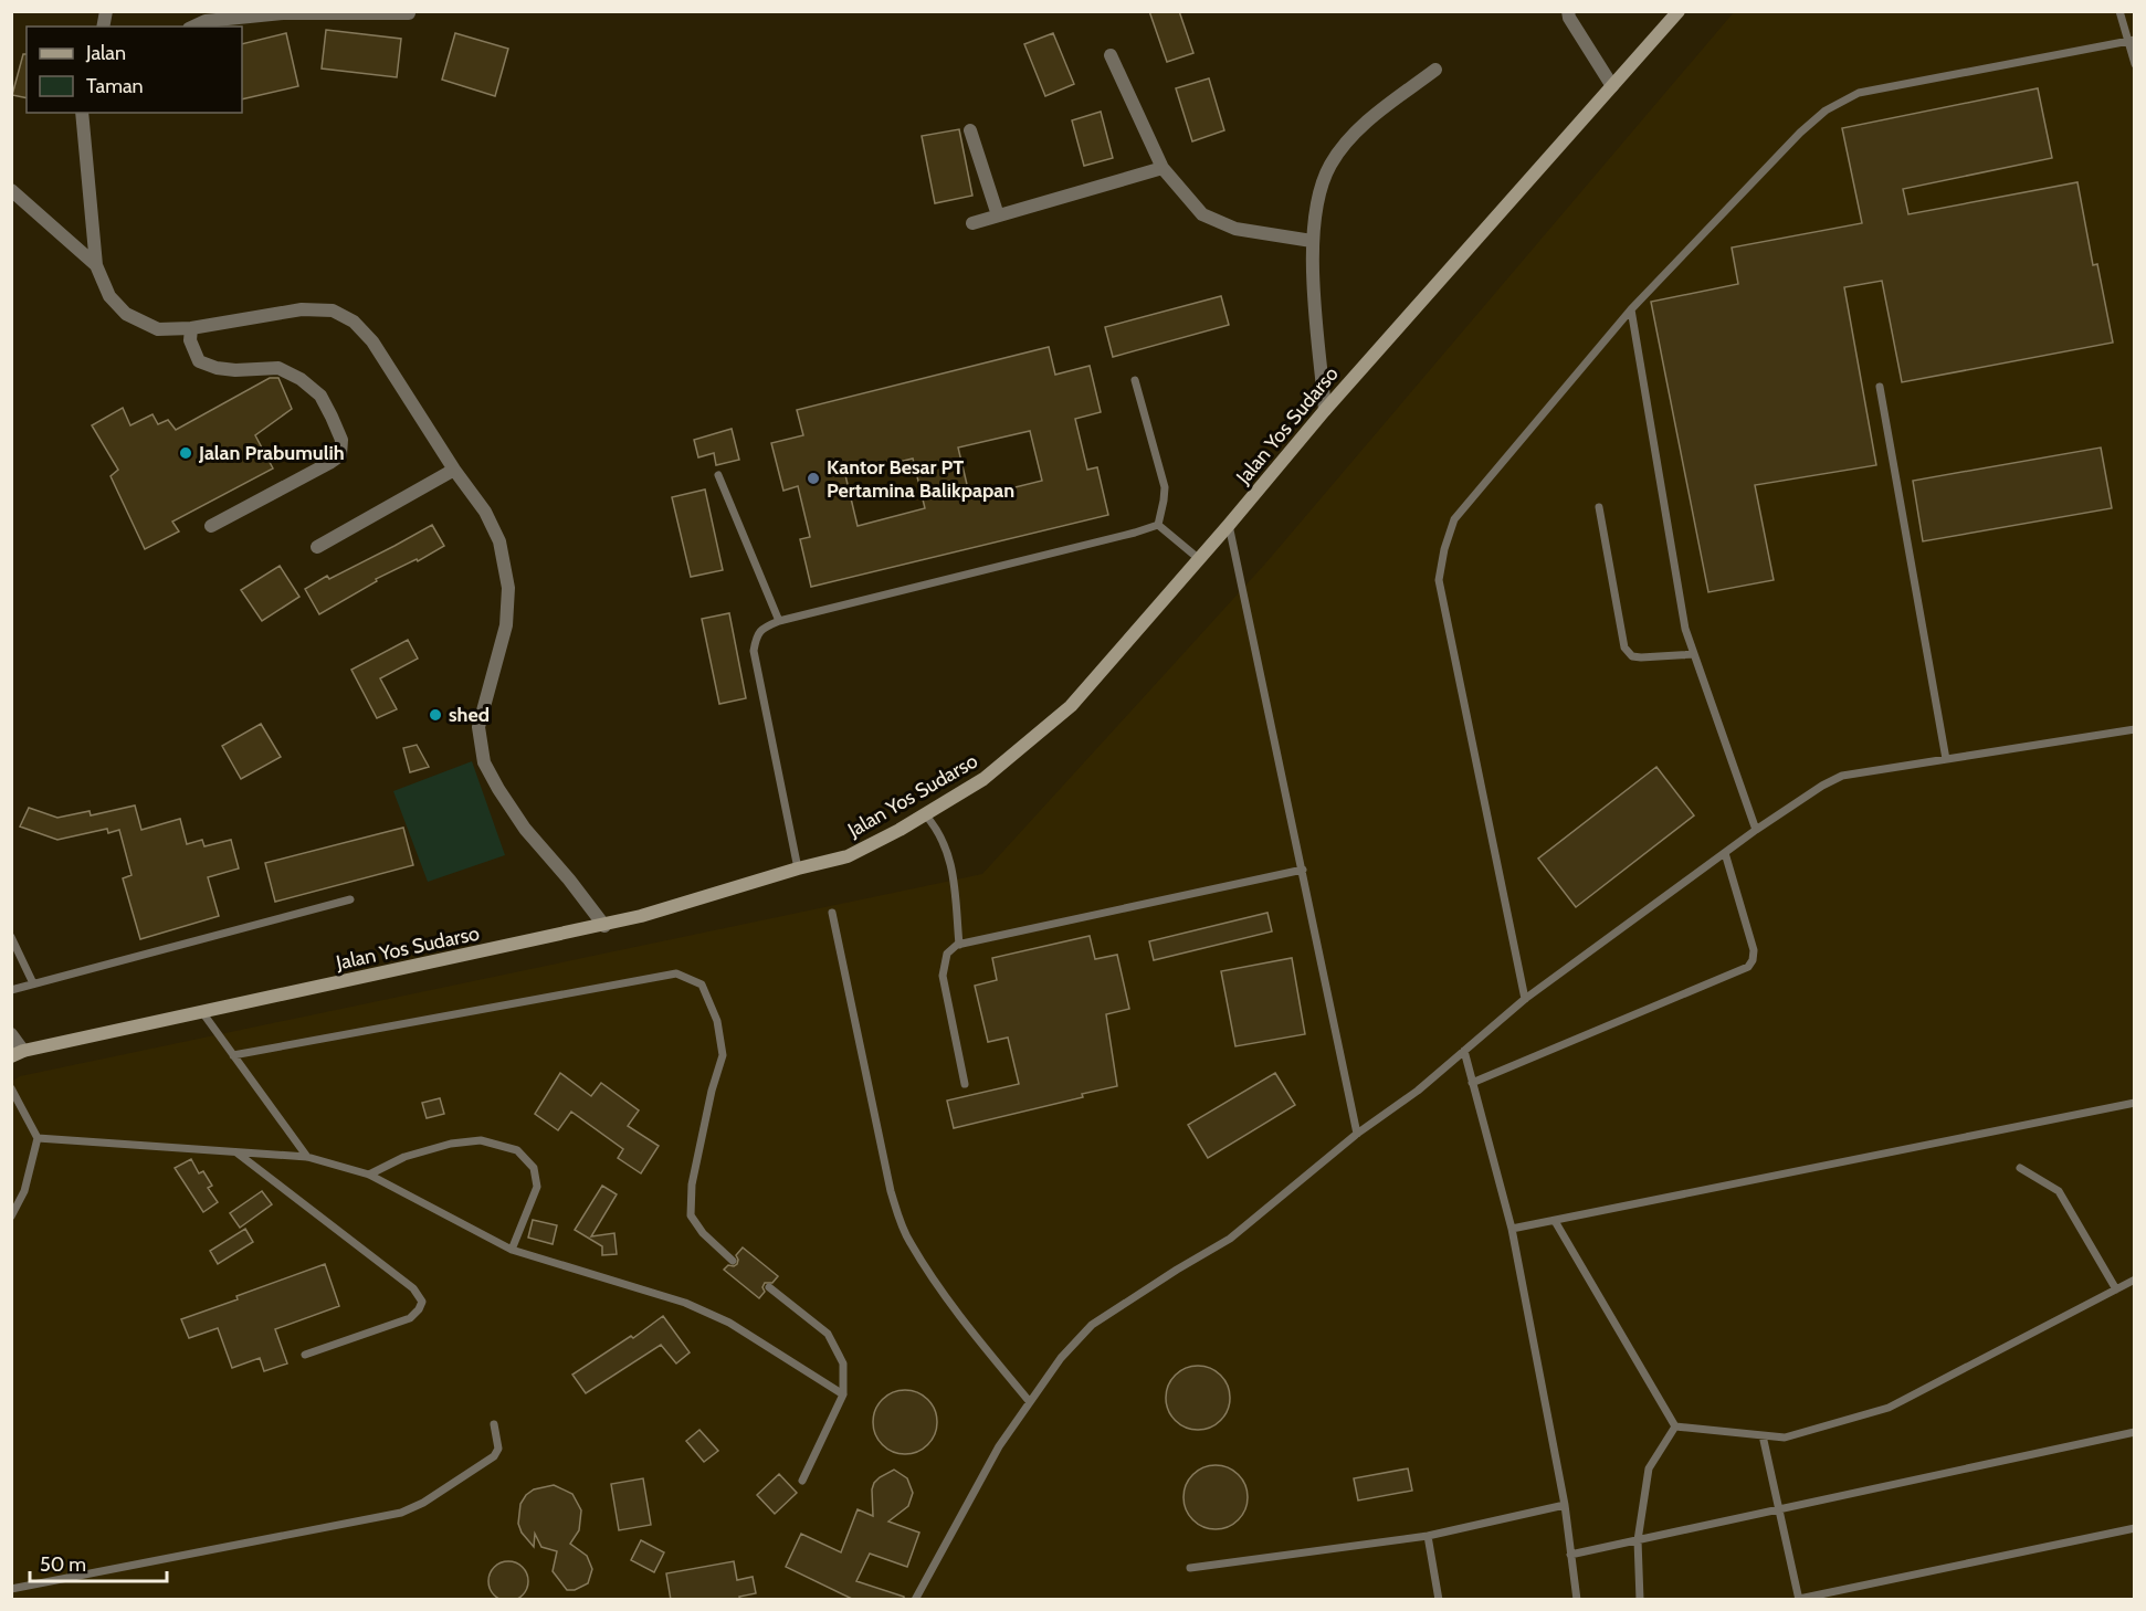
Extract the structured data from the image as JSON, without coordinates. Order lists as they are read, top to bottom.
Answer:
{
  "streets": {
    "main road": ["Jalan Yos Sudarso"]
  },
  "places": ["Jalan Prabumulih", "Kantor Besar PT Pertamina Balikpapan", "shed"],
  "legend": ["Jalan", "Taman"],
  "scale_bar": "50 m"
}
